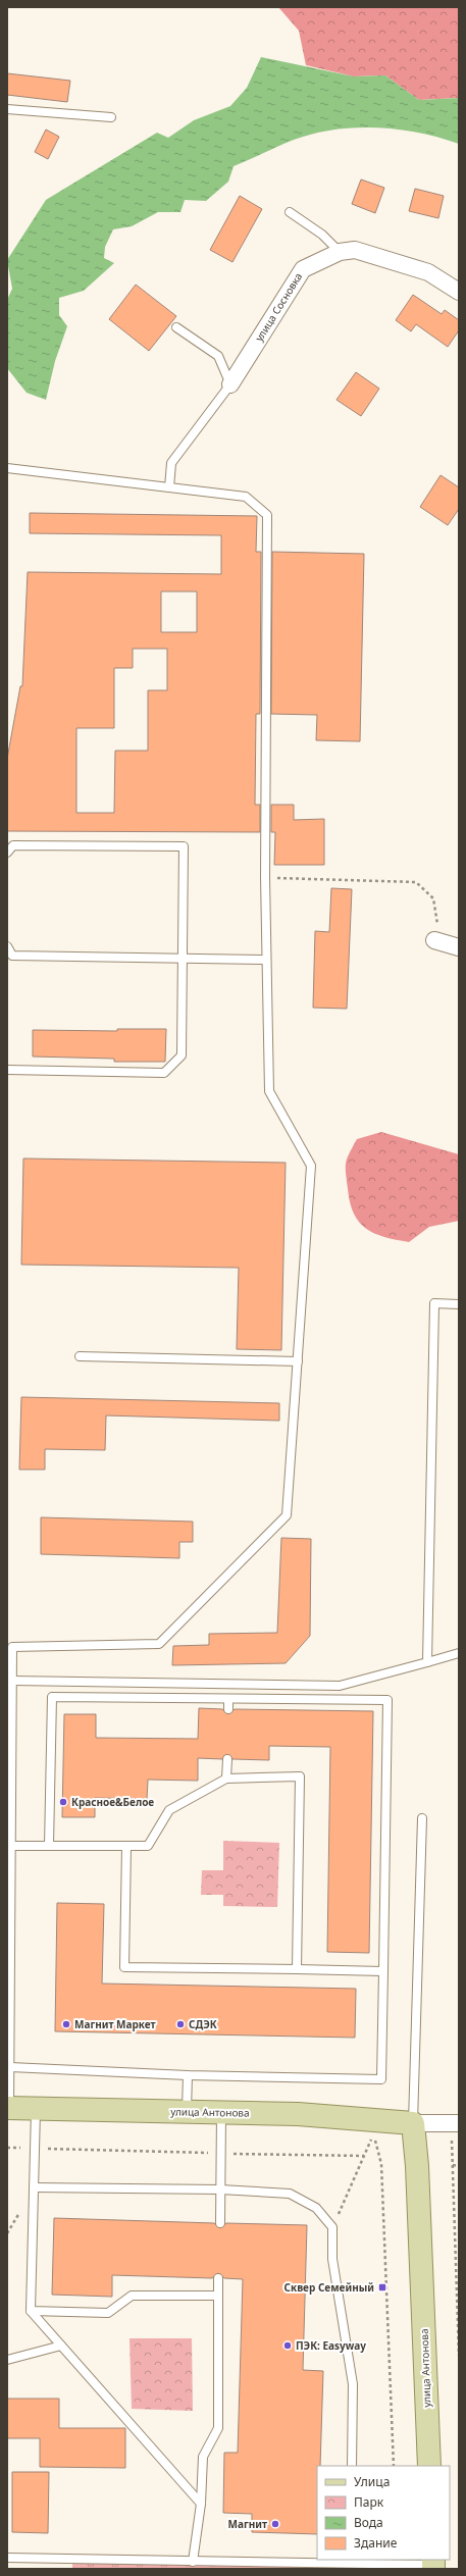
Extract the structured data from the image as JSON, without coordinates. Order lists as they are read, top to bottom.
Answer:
{
  "streets": {
    "main road": ["улица Антонова"],
    "street": ["улица Сосновка"]
  },
  "places": {
    "other": [
      "Красное&Белое",
      "Магнит Маркет",
      "СДЭК",
      "ПЭК: Easyway",
      "Магнит"
    ],
    "transit": ["Сквер Семейный"]
  },
  "legend": [
    "Улица",
    "Парк",
    "Вода",
    "Здание"
  ]
}
